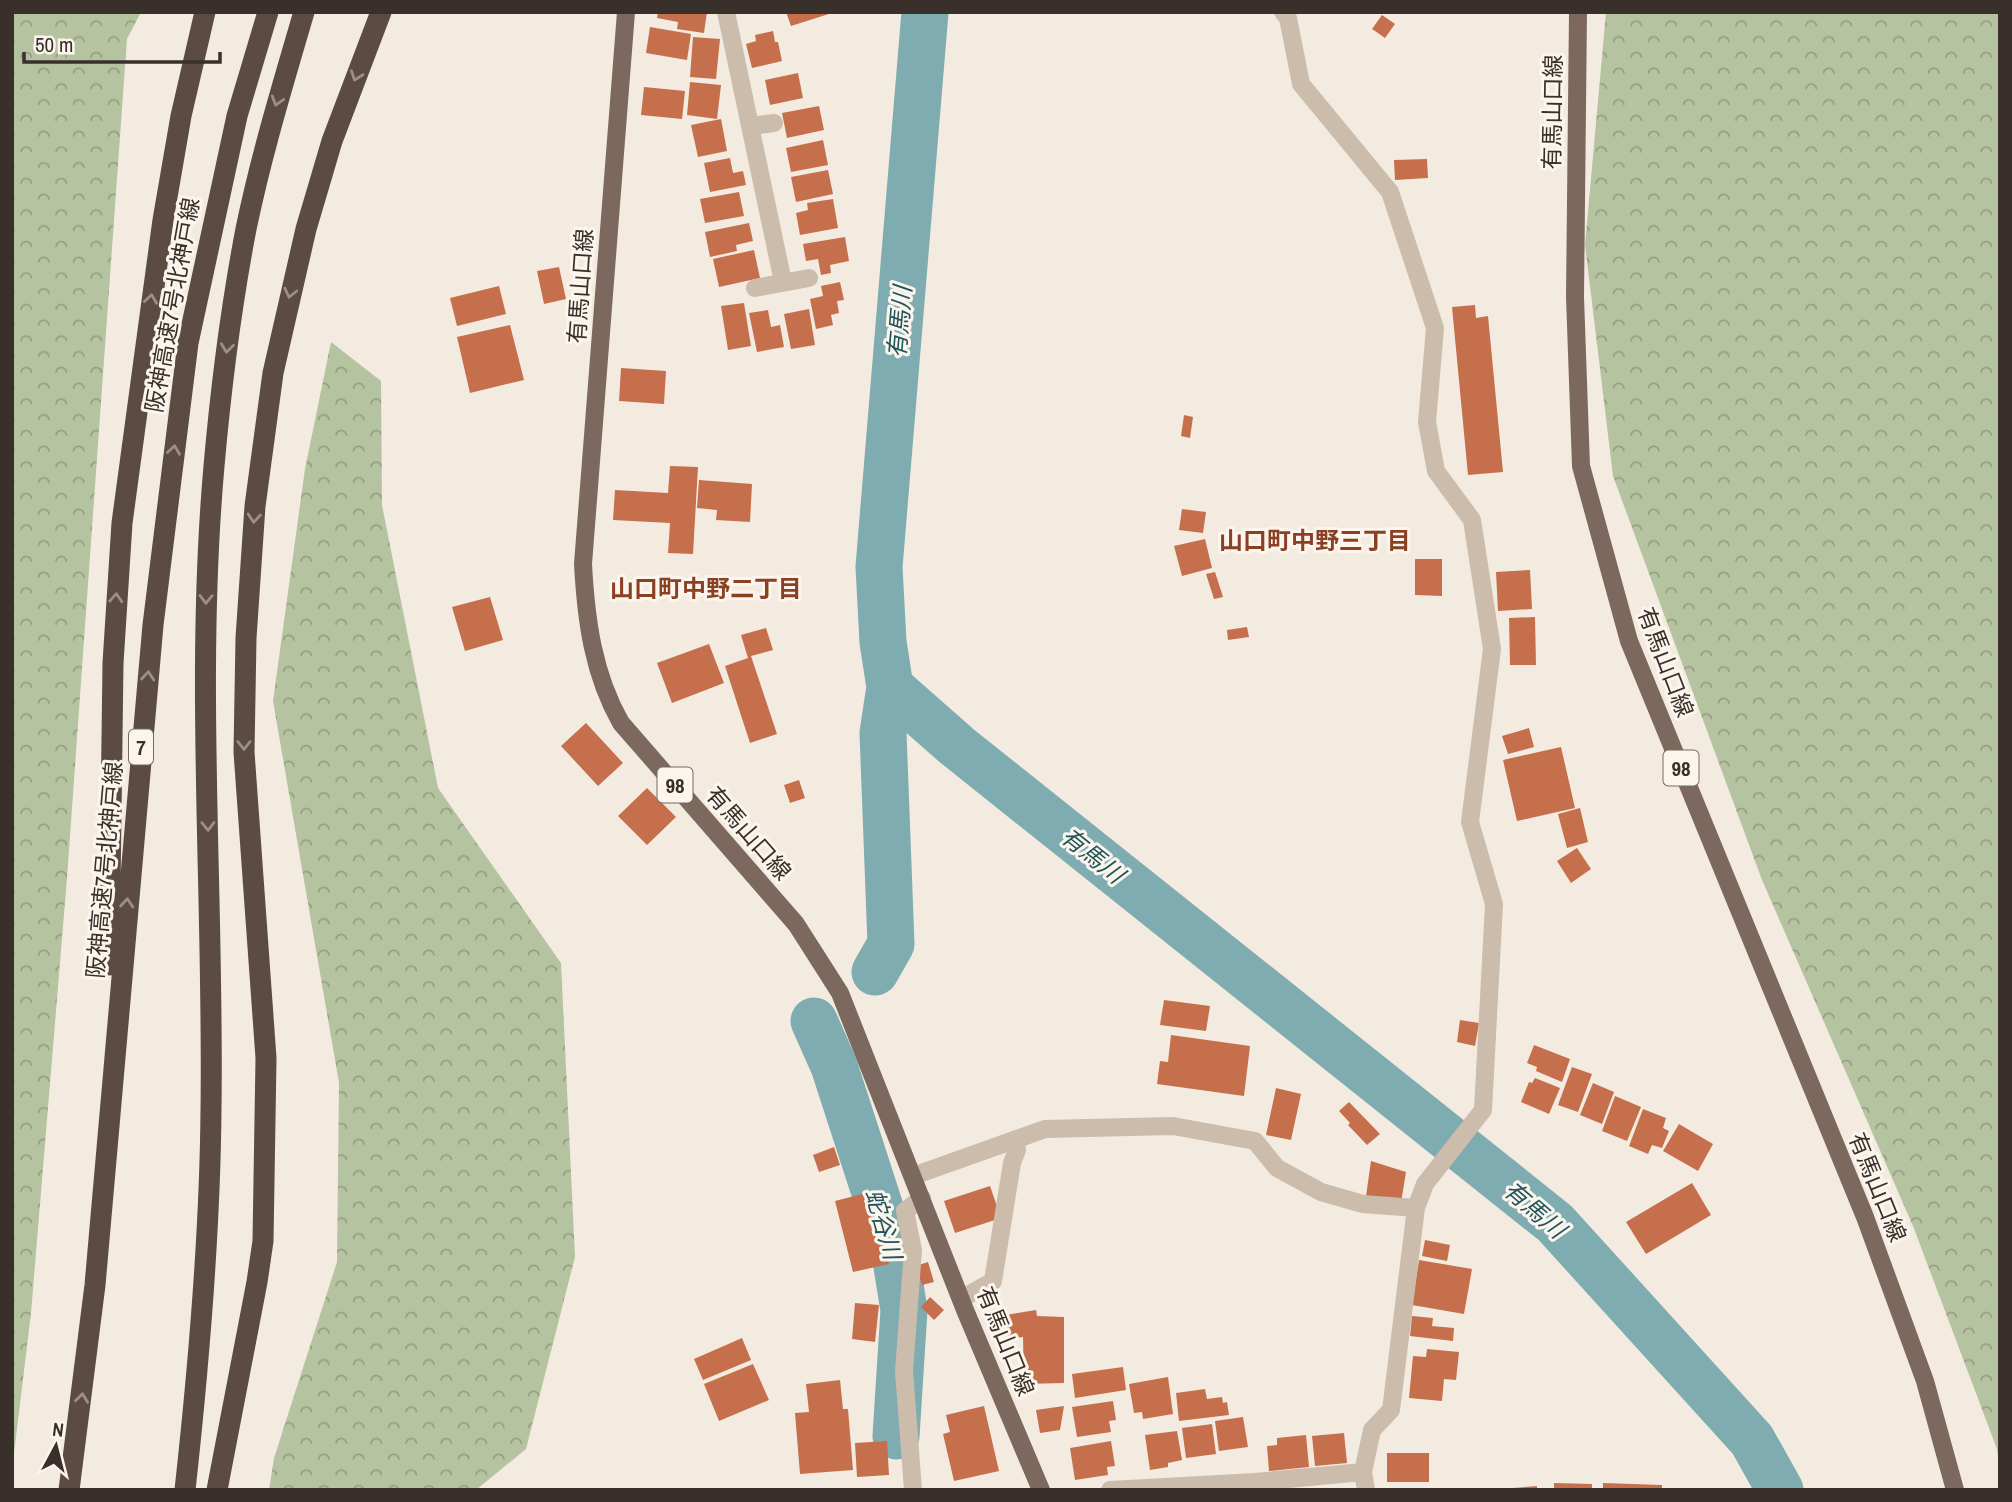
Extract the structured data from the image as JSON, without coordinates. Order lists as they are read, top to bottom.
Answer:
{
  "streets": {
    "highway": ["阪神高速7号北神戸線", "7"],
    "main road": ["有馬山口線", "98"]
  },
  "districts": ["山口町中野三丁目", "山口町中野二丁目"],
  "water": ["有馬川", "蛇谷川"],
  "scale_bar": "50 m",
  "north": "top"
}
